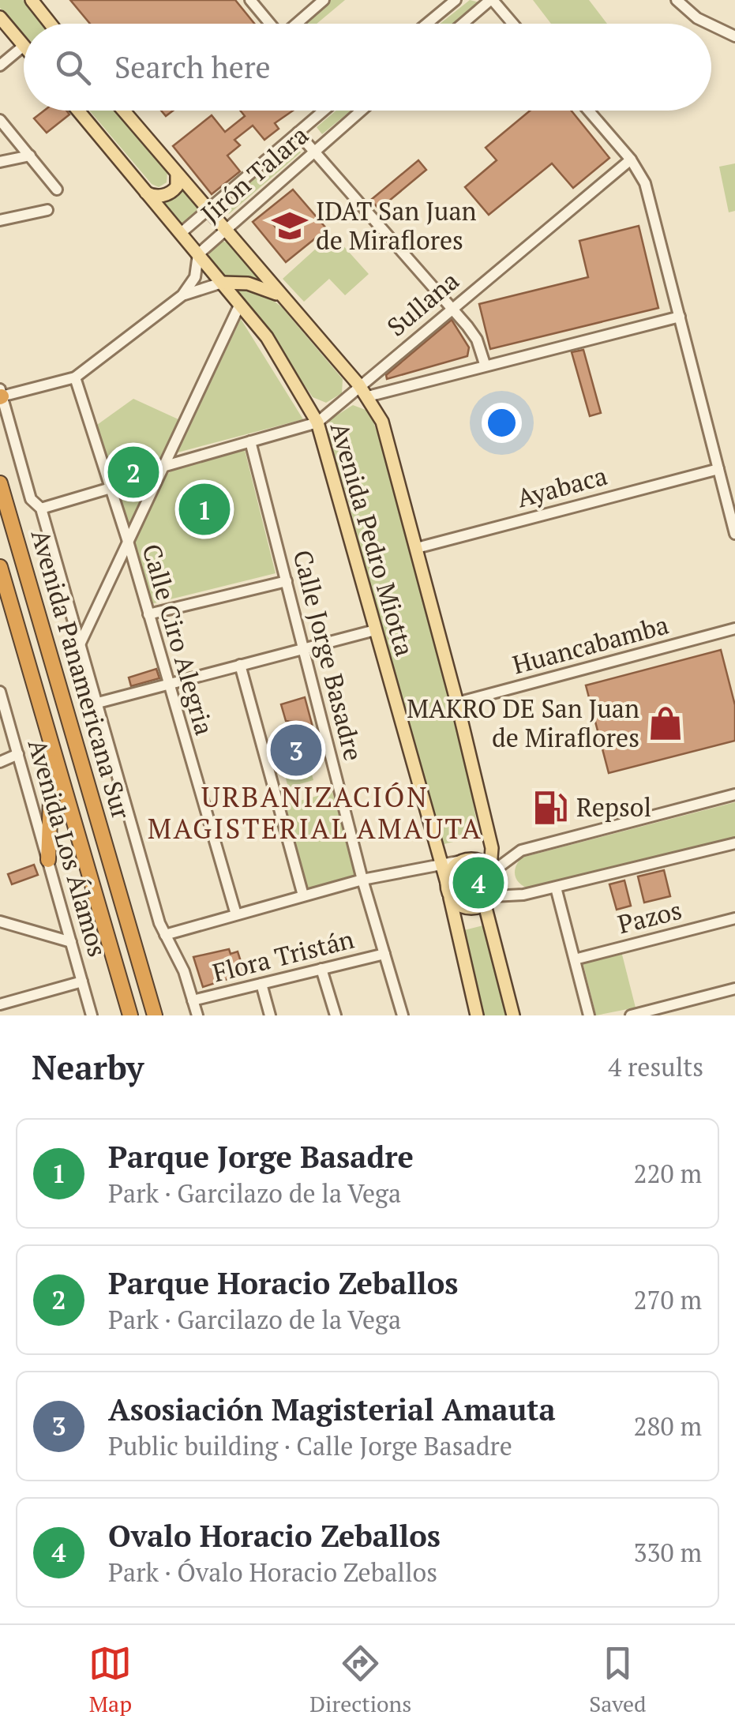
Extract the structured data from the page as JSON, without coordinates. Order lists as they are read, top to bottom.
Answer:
{
  "streets": {
    "highway": ["Avenida Panamericana Sur"],
    "main road": ["Avenida Pedro Miotta"],
    "street": [
      "Jirón Talara",
      "Sullana",
      "Ayabaca",
      "Calle Ciro Alegria",
      "Huancabamba",
      "Calle Jorge Basadre",
      "Avenida Los Álamos",
      "Pazos",
      "Flora Tristán"
    ]
  },
  "crossings": [
    ["Jirón Talara", "Avenida Pedro Miotta"],
    ["Sullana", "Avenida Pedro Miotta"],
    ["Ayabaca", "Avenida Pedro Miotta"],
    ["Avenida Pedro Miotta", "Huancabamba"],
    ["Calle Jorge Basadre", "Flora Tristán"]
  ],
  "districts": ["URBANIZACIÓN MAGISTERIAL AMAUTA"],
  "places": {
    "school or university": ["IDAT San Juan de Miraflores"],
    "shop": ["MAKRO DE San Juan de Miraflores"],
    "fuel station": ["Repsol"]
  },
  "page": {
    "search": "Search here",
    "pins": [
      "2",
      "1",
      "3",
      "4"
    ],
    "heading": ["Nearby", "4 results"],
    "list": [
      {
        "mark": "1",
        "name": "Parque Jorge Basadre",
        "note": "Park · Garcilazo de la Vega",
        "value": "220 m"
      },
      {
        "mark": "2",
        "name": "Parque Horacio Zeballos",
        "note": "Park · Garcilazo de la Vega",
        "value": "270 m"
      },
      {
        "mark": "3",
        "name": "Asosiación Magisterial Amauta",
        "note": "Public building · Calle Jorge Basadre",
        "value": "280 m"
      },
      {
        "mark": "4",
        "name": "Ovalo Horacio Zeballos",
        "note": "Park · Óvalo Horacio Zeballos",
        "value": "330 m"
      }
    ],
    "nav": ["Map", "Directions", "Saved"]
  }
}
